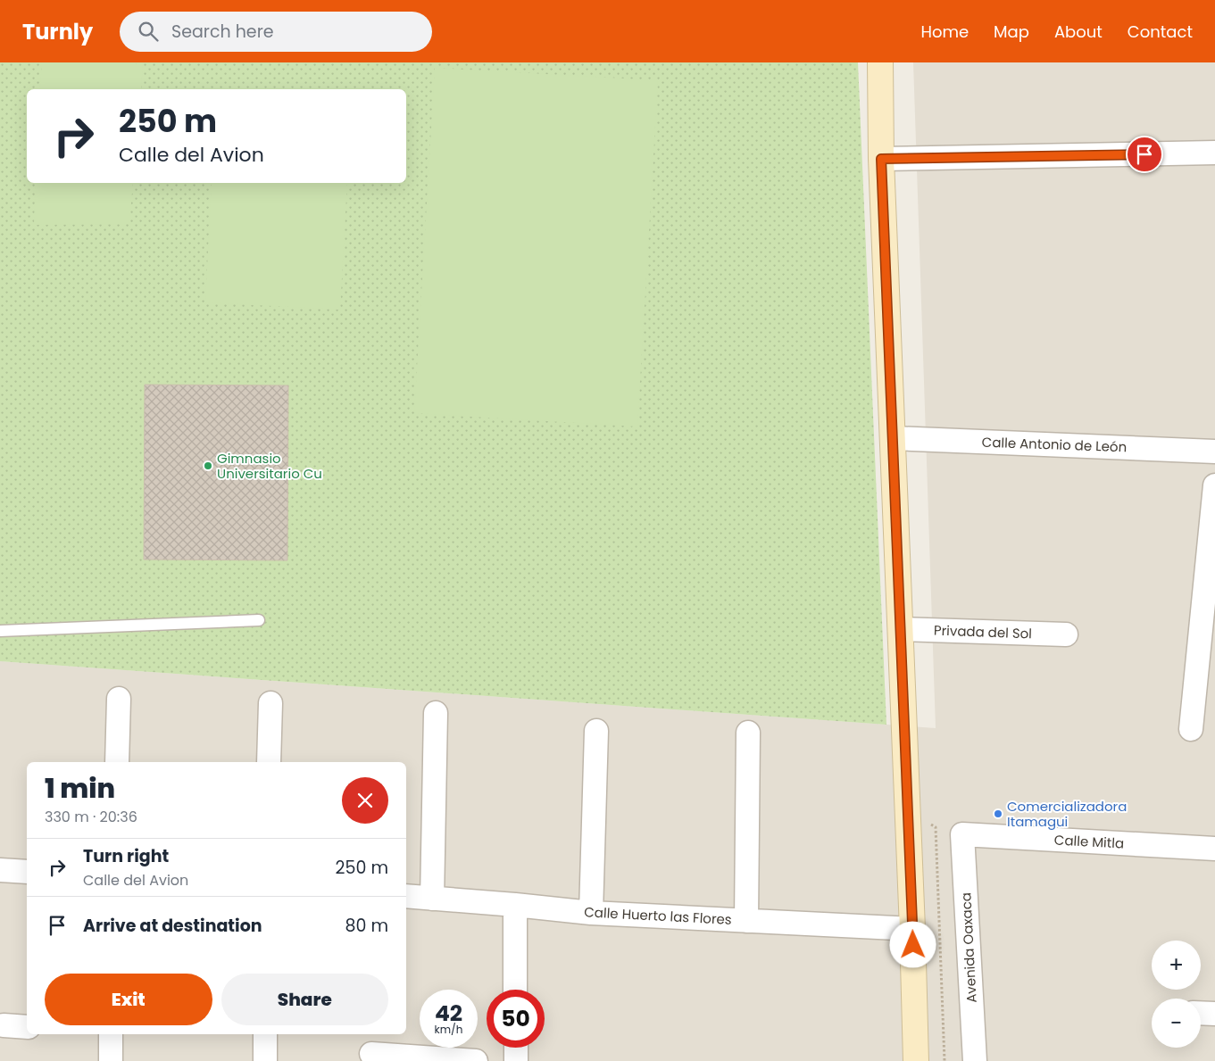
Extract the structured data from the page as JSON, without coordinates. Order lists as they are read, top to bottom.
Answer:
{
  "streets": {
    "street": [
      "Calle Antonio de León",
      "Privada del Sol",
      "Calle Mitla",
      "Calle Huerto las Flores",
      "Avenida Oaxaca"
    ]
  },
  "crossings": [
    ["Calle Mitla", "Avenida Oaxaca"]
  ],
  "places": ["Gimnasio Universitario Cu", "Comercializadora Itamagui"],
  "page": {
    "header": "Turnly",
    "search": "Search here",
    "nav": [
      "Home",
      "Map",
      "About",
      "Contact"
    ],
    "turn": ["250 m", "Calle del Avion"],
    "heading": ["1 min", "330 m · 20:36"],
    "list": [
      {
        "name": "Turn right",
        "note": "Calle del Avion",
        "value": "250 m"
      },
      {
        "name": "Arrive at destination",
        "value": "80 m"
      }
    ],
    "map_buttons": ["+", "−"],
    "buttons": ["Exit", "Share"],
    "speed": "42 km/h",
    "limit": "50"
  }
}
